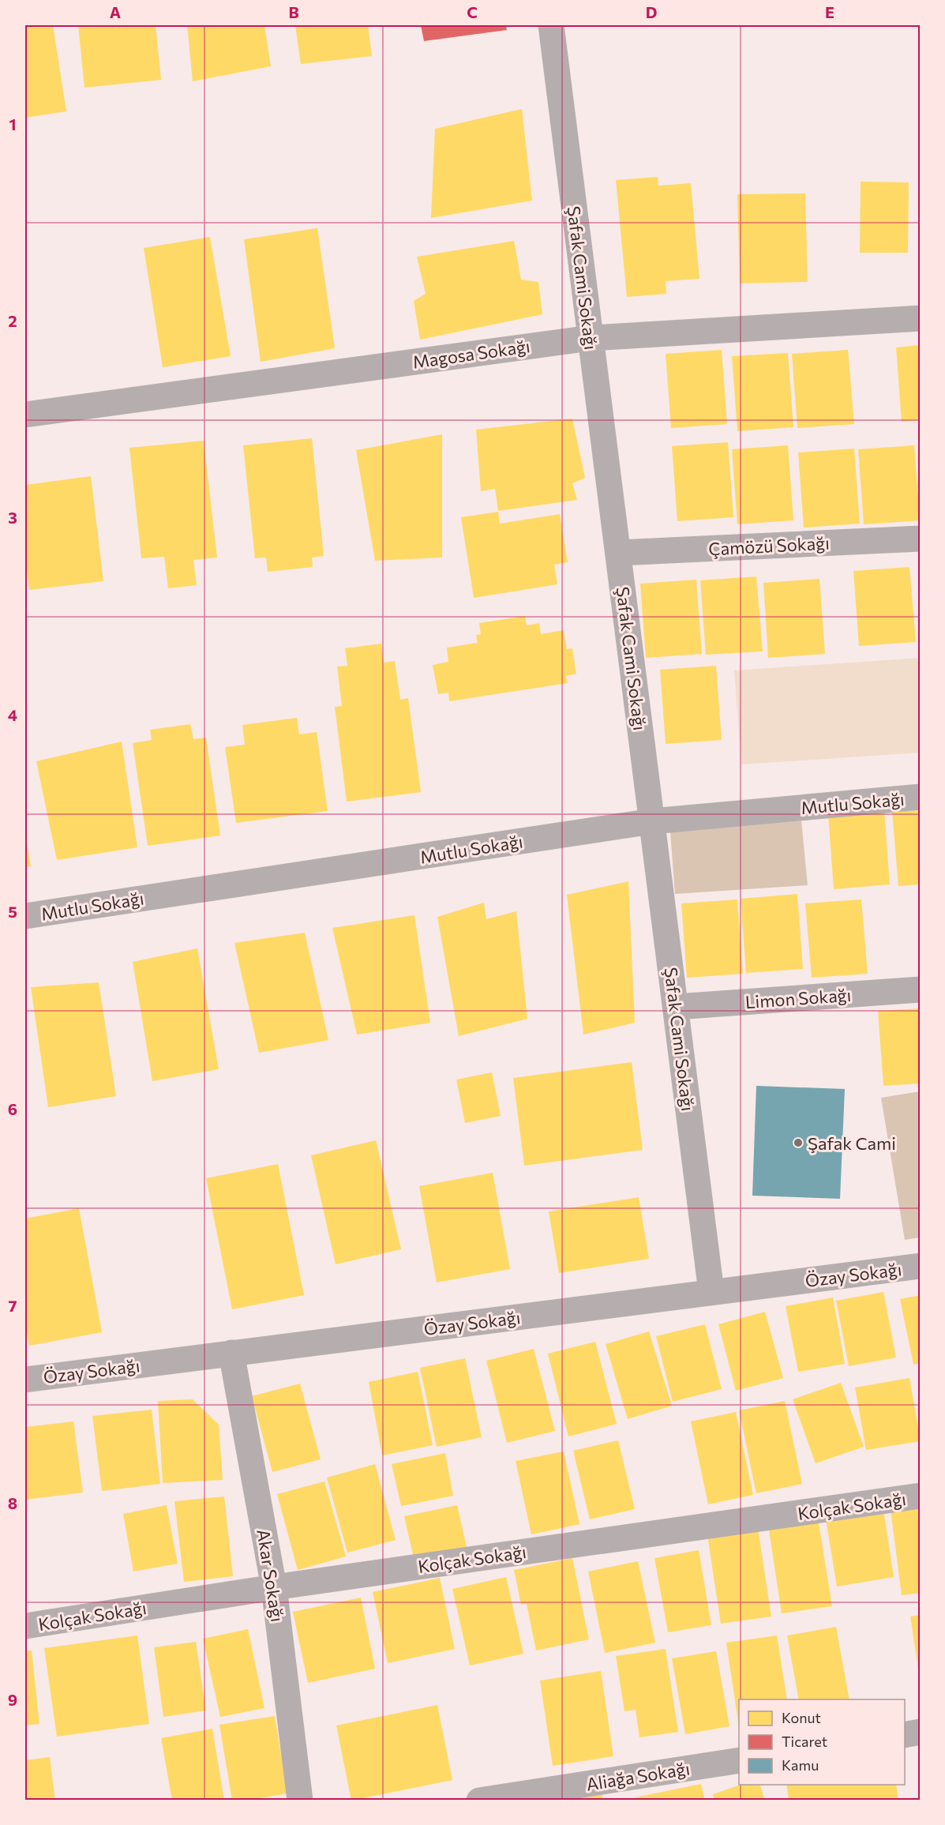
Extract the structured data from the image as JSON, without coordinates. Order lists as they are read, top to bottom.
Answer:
{
  "streets": {
    "street": [
      "Şafak Cami Sokağı",
      "Magosa Sokağı",
      "Çamözü Sokağı",
      "Mutlu Sokağı",
      "Limon Sokağı",
      "Özay Sokağı",
      "Kolçak Sokağı",
      "Akar Sokağı",
      "Aliağa Sokağı"
    ]
  },
  "crossings": [
    ["Şafak Cami Sokağı", "Magosa Sokağı"],
    ["Şafak Cami Sokağı", "Çamözü Sokağı"],
    ["Şafak Cami Sokağı", "Mutlu Sokağı"],
    ["Şafak Cami Sokağı", "Limon Sokağı"],
    ["Şafak Cami Sokağı", "Özay Sokağı"],
    ["Özay Sokağı", "Akar Sokağı"],
    ["Kolçak Sokağı", "Akar Sokağı"]
  ],
  "places": ["Şafak Cami"],
  "legend": ["Konut", "Ticaret", "Kamu"],
  "grid": {
    "columns": [
      "A",
      "B",
      "C",
      "D",
      "E"
    ],
    "rows": [
      "1",
      "2",
      "3",
      "4",
      "5",
      "6",
      "7",
      "8",
      "9"
    ]
  }
}
